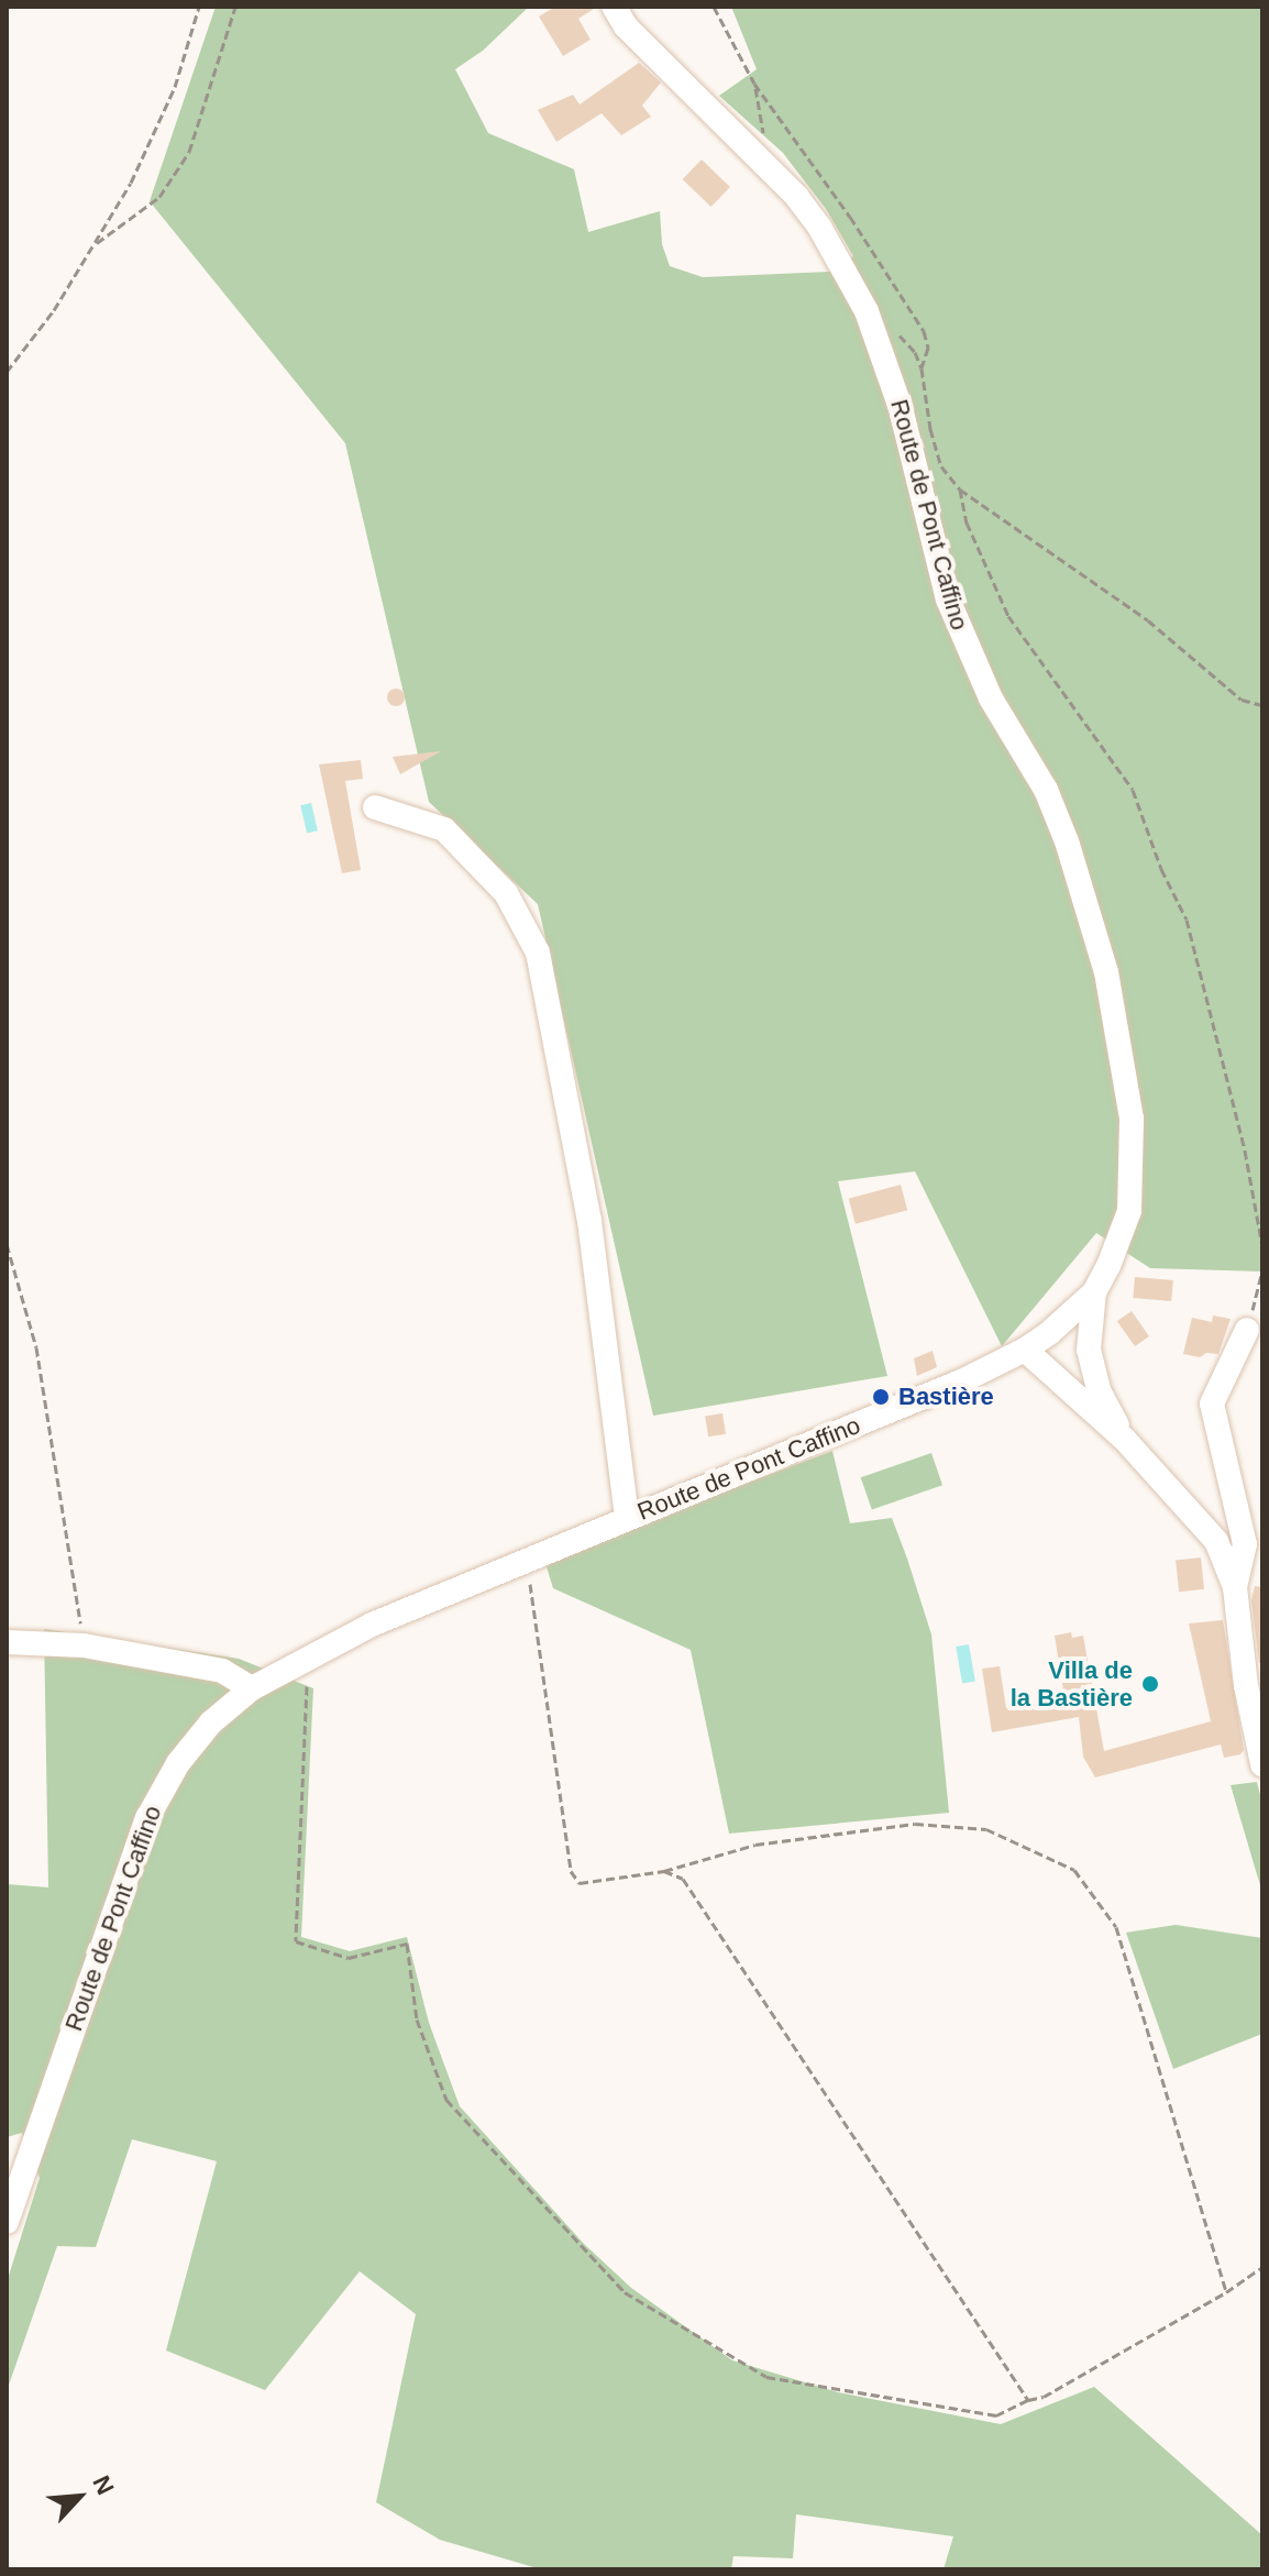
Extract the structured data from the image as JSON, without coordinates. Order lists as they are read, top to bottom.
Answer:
{
  "streets": {
    "street": ["Route de Pont Caffino"]
  },
  "places": ["Bastière", "Villa de la Bastière"],
  "north": "top right"
}
